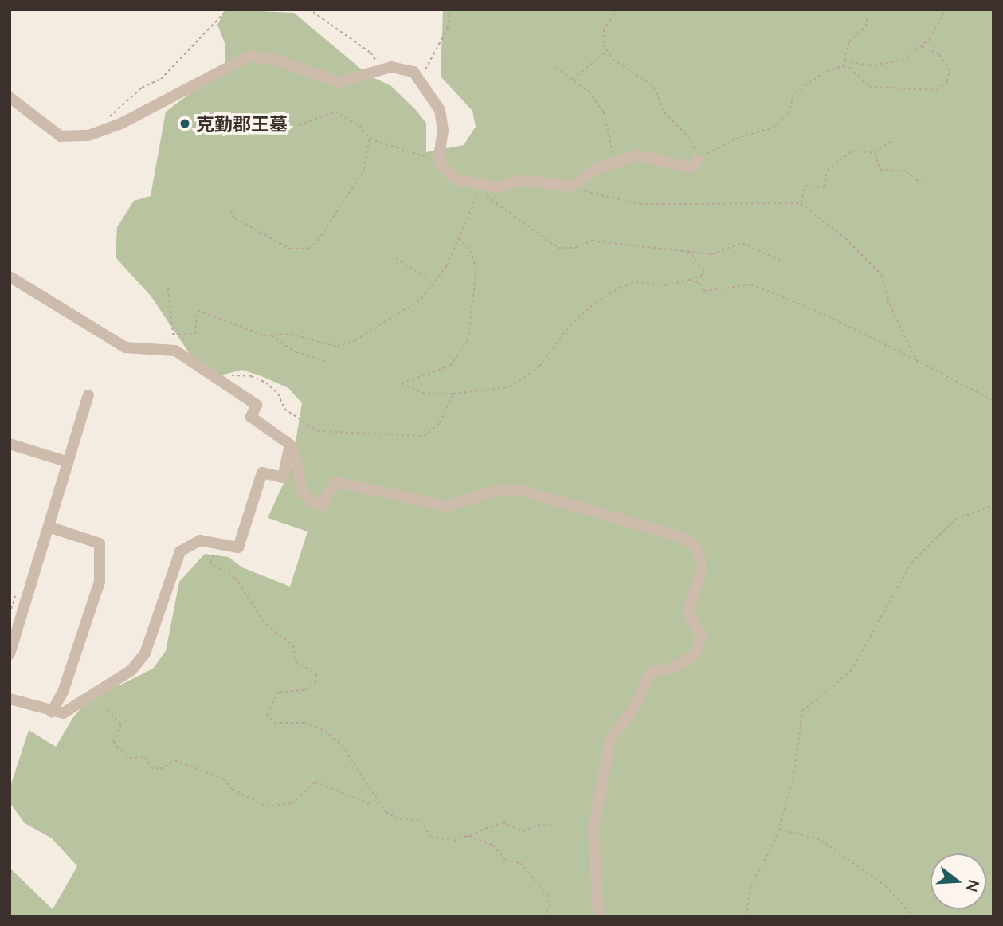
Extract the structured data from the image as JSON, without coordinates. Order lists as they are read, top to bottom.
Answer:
{
  "places": ["克勤郡王墓"],
  "north": "right"
}
